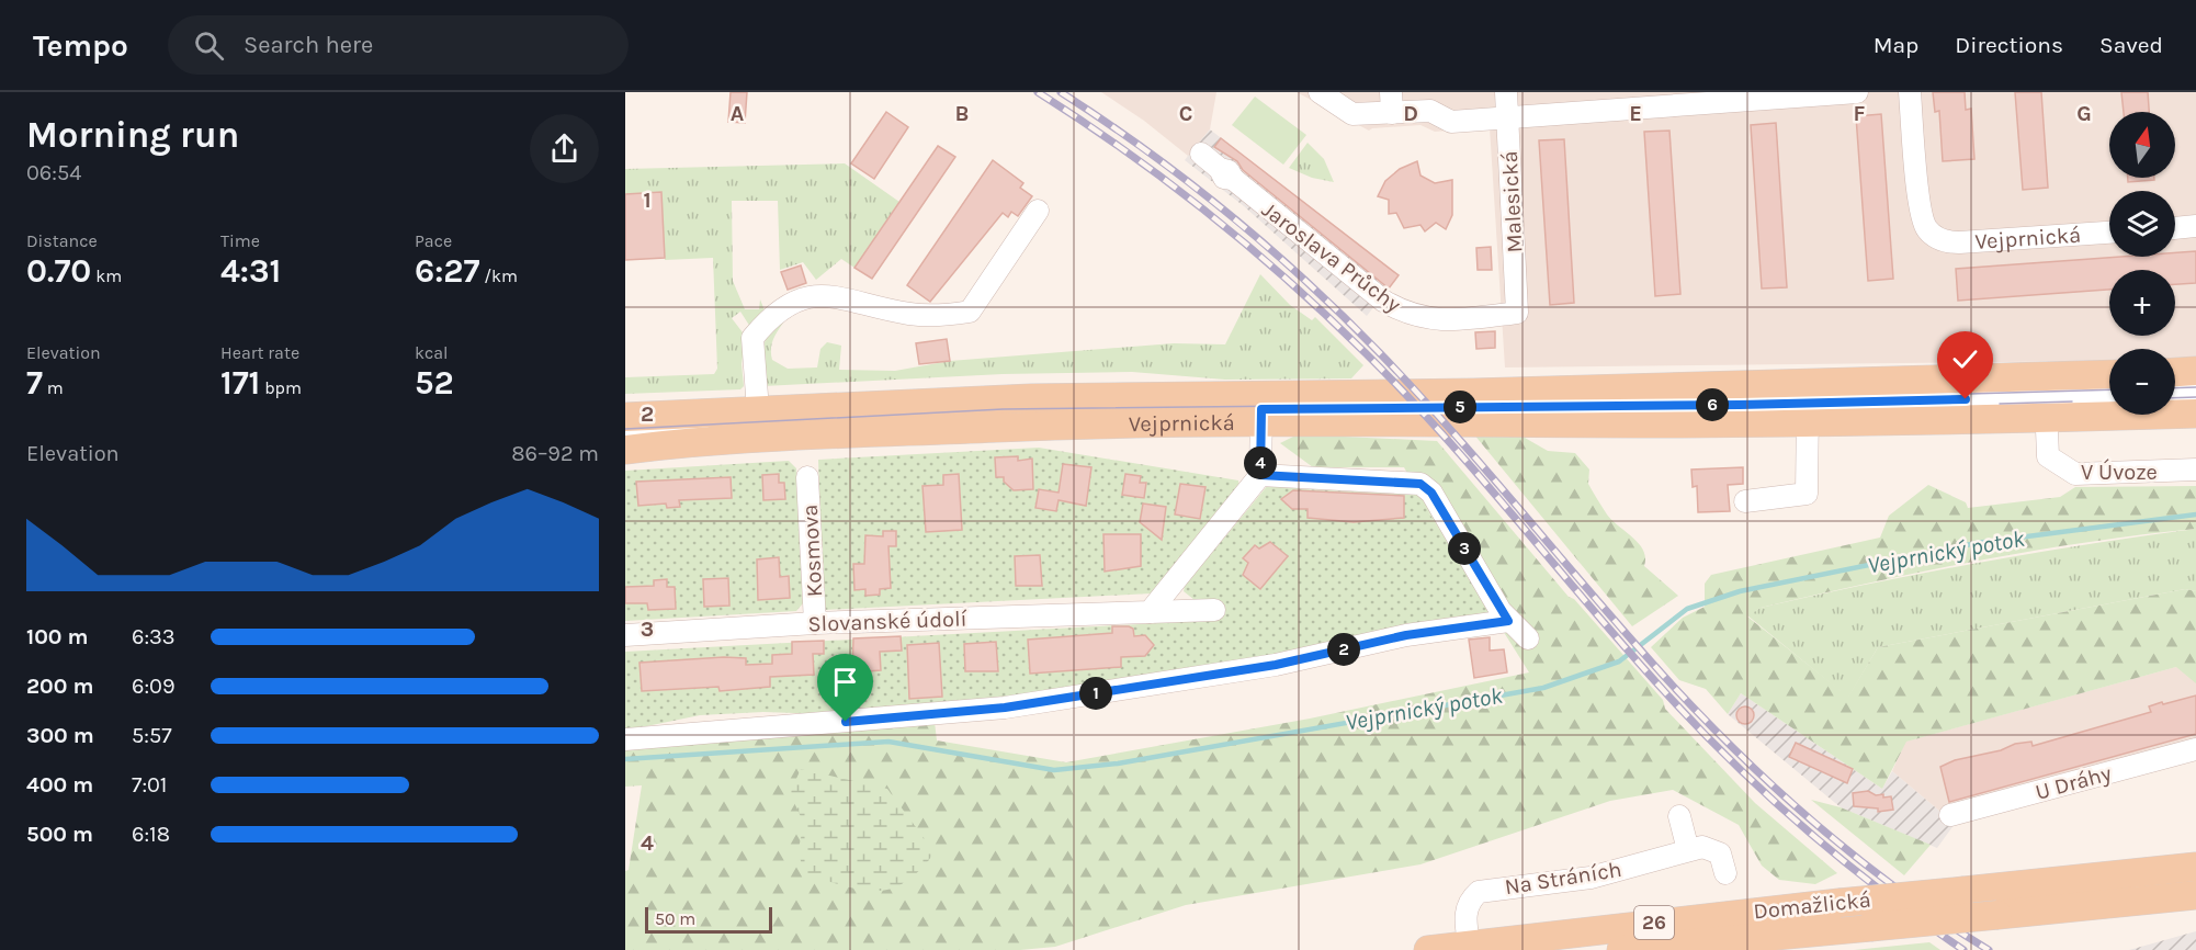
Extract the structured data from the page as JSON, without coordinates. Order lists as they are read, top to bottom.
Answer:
{
  "streets": {
    "main road": ["Vejprnická", "Domažlická", "26"],
    "street": [
      "Malesická",
      "Jaroslava Průchy",
      "V Úvoze",
      "Kosmova",
      "Slovanské údolí",
      "U Dráhy",
      "Na Stráních"
    ]
  },
  "crossings": [
    ["Malesická", "Jaroslava Průchy"],
    ["Vejprnická", "V Úvoze"],
    ["Kosmova", "Slovanské údolí"],
    ["Na Stráních", "Domažlická"]
  ],
  "water": ["Vejprnický potok"],
  "scale_bar": "50 m",
  "north": "top",
  "page": {
    "header": "Tempo",
    "search": "Search here",
    "nav": ["Map", "Directions", "Saved"],
    "heading": ["Morning run", "06:54"],
    "map_buttons": ["+", "−"],
    "stats": [
      ["Distance", "0.70 km"],
      ["Time", "4:31"],
      ["Pace", "6:27 /km"],
      ["Elevation", "7 m"],
      ["Heart rate", "171 bpm"],
      ["kcal", "52"]
    ],
    "pins": [
      "6",
      "5",
      "4",
      "3",
      "2",
      "1"
    ],
    "chart": ["Elevation", "86–92 m"],
    "list": [
      {
        "name": "100 m",
        "note": "6:33"
      },
      {
        "name": "200 m",
        "note": "6:09"
      },
      {
        "name": "300 m",
        "note": "5:57"
      },
      {
        "name": "400 m",
        "note": "7:01"
      },
      {
        "name": "500 m",
        "note": "6:18"
      }
    ],
    "scale": "50 m"
  },
  "grid": {
    "columns": [
      "A",
      "B",
      "C",
      "D",
      "E",
      "F",
      "G"
    ],
    "rows": [
      "1",
      "2",
      "3",
      "4"
    ]
  }
}
